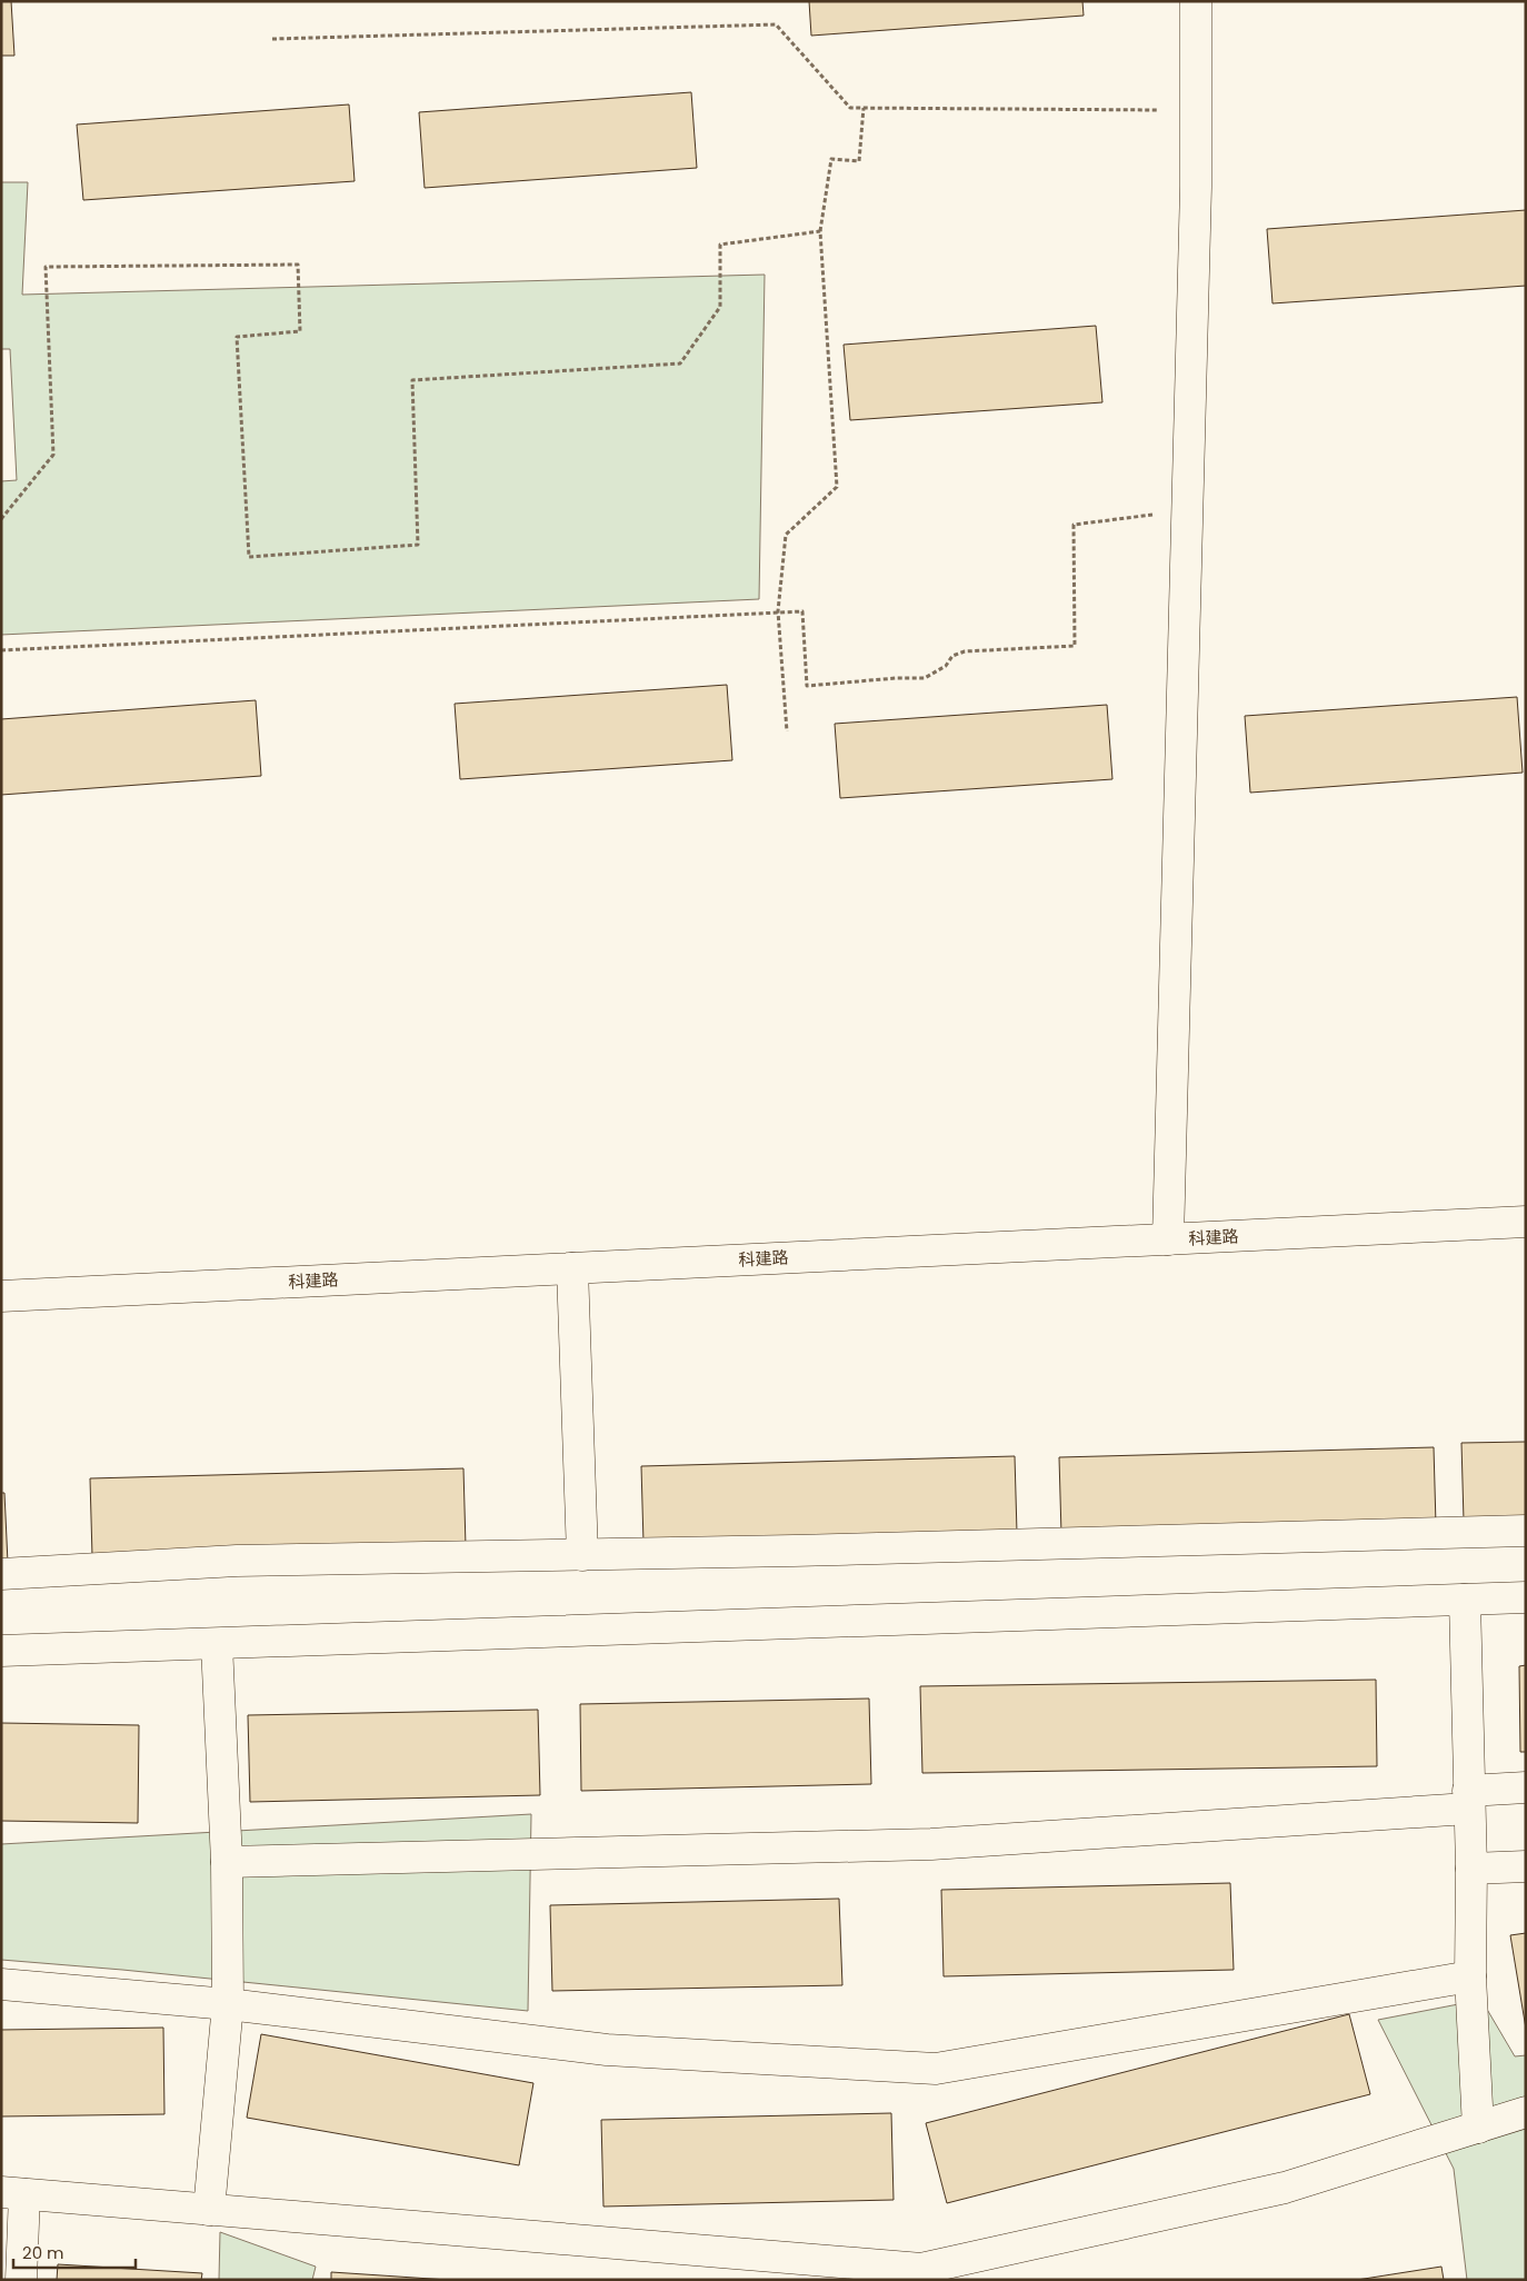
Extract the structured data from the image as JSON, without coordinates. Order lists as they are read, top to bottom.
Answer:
{
  "streets": {
    "street": ["科建路"]
  },
  "scale_bar": "20 m"
}
